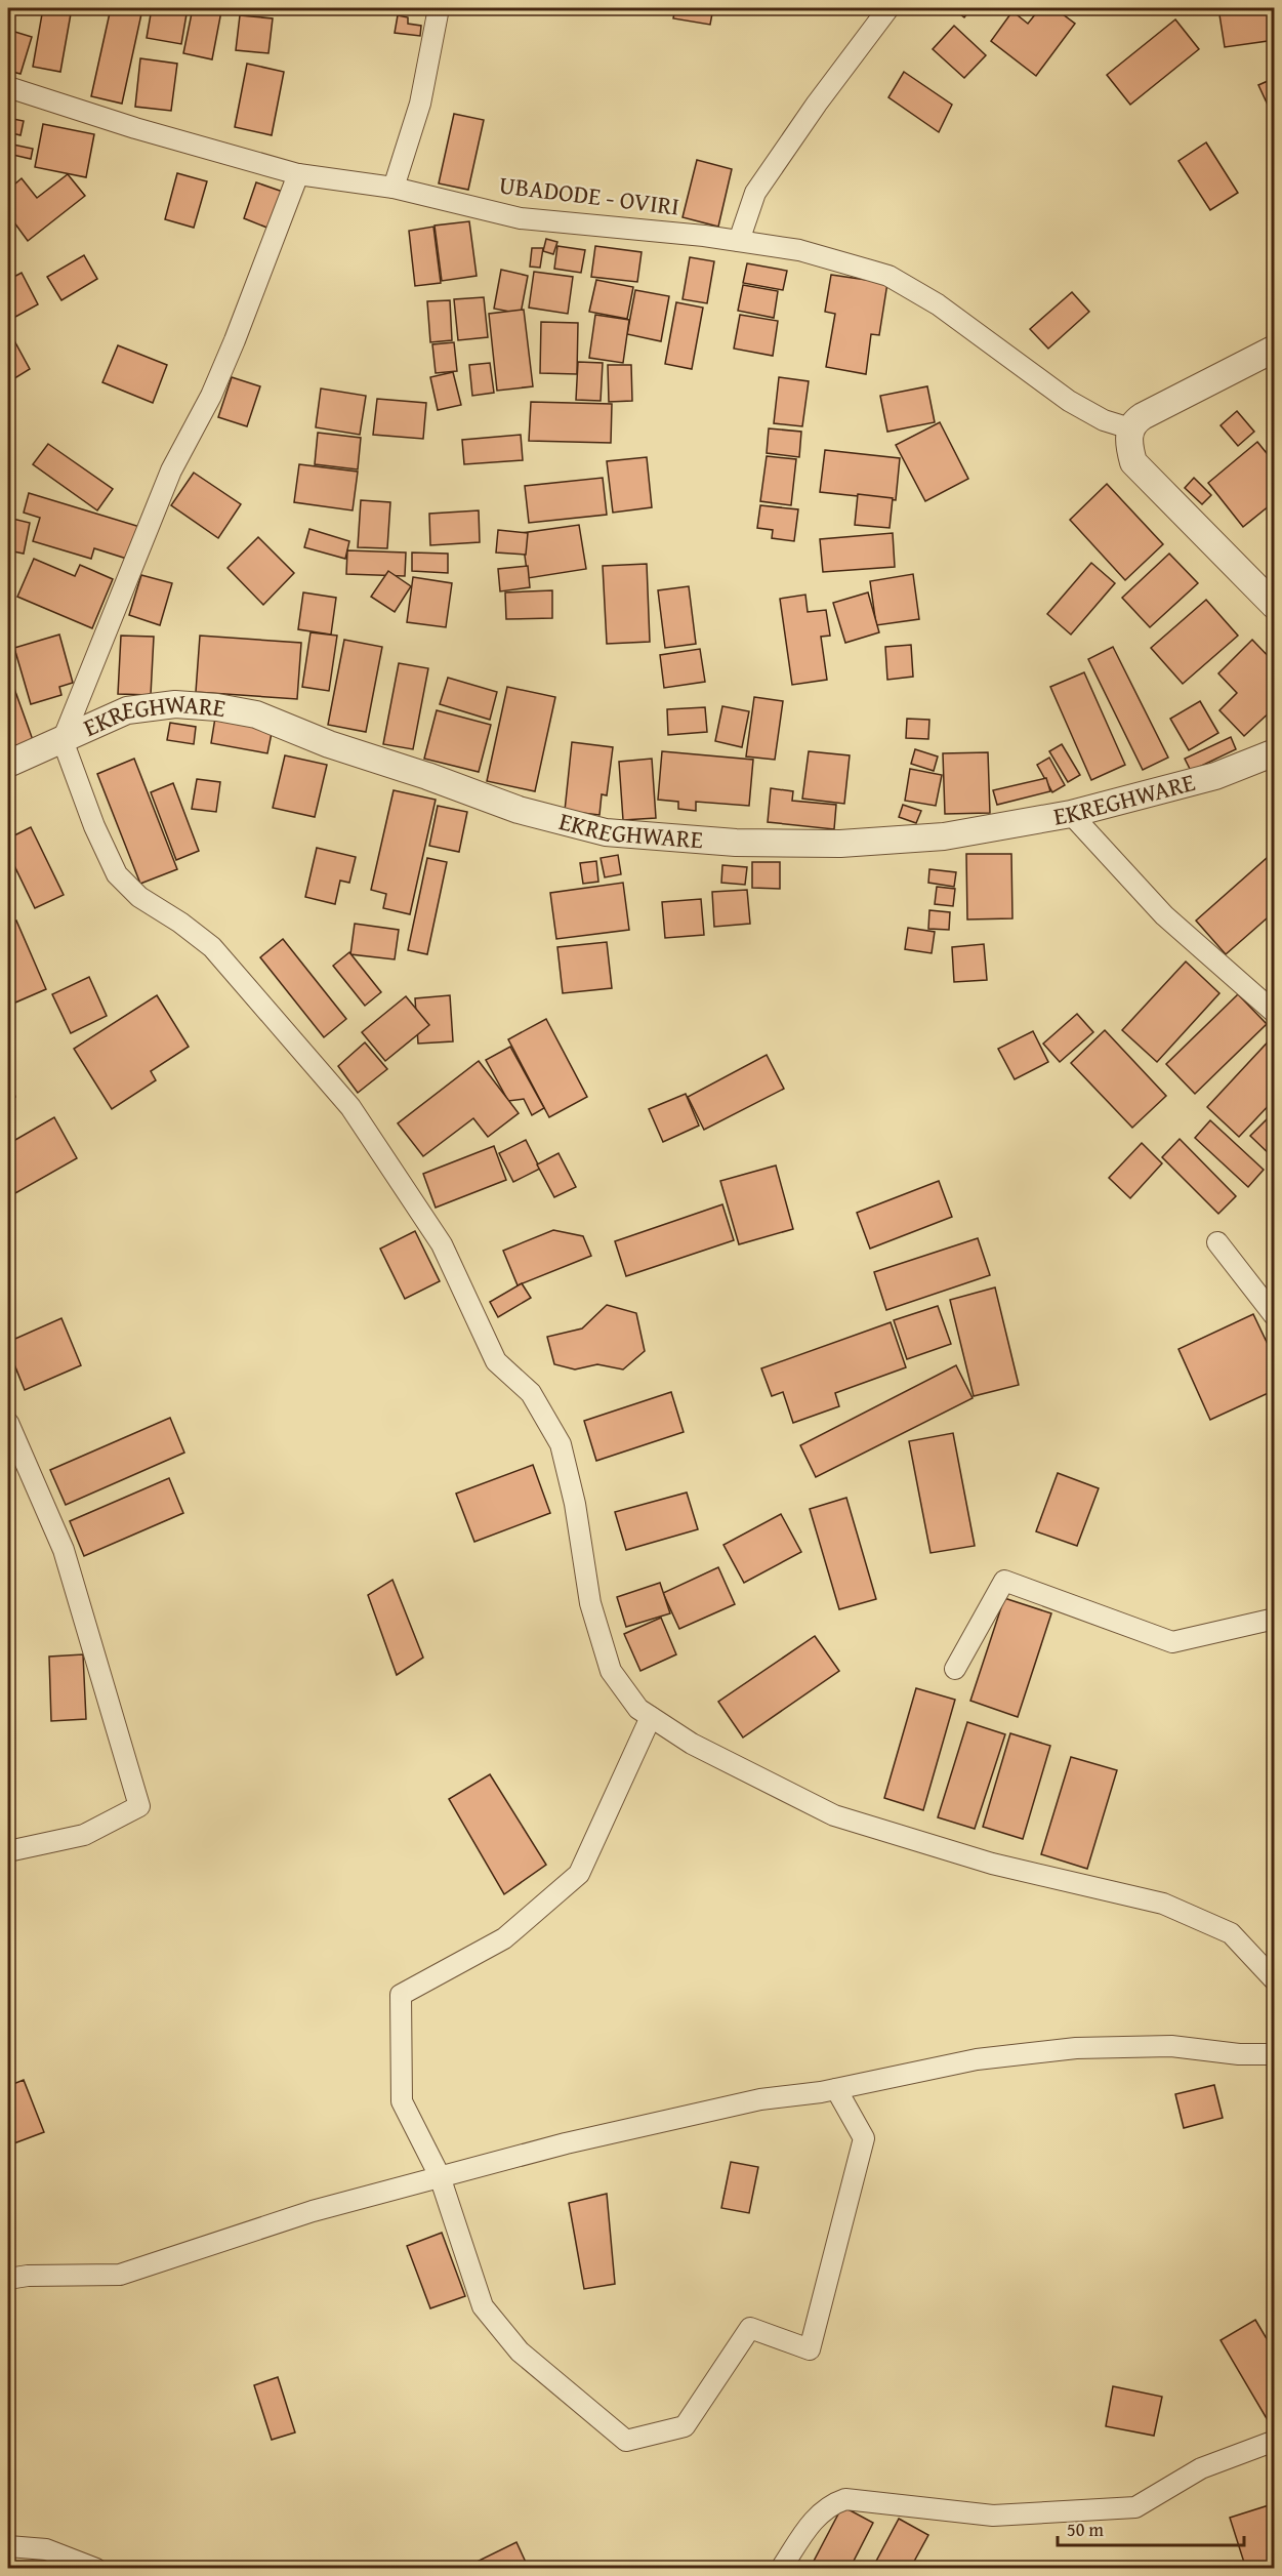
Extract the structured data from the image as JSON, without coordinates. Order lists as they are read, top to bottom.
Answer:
{
  "streets": {
    "street": ["UBADODE - OVIRI", "EKREGHWARE"]
  },
  "scale_bar": "50 m"
}
